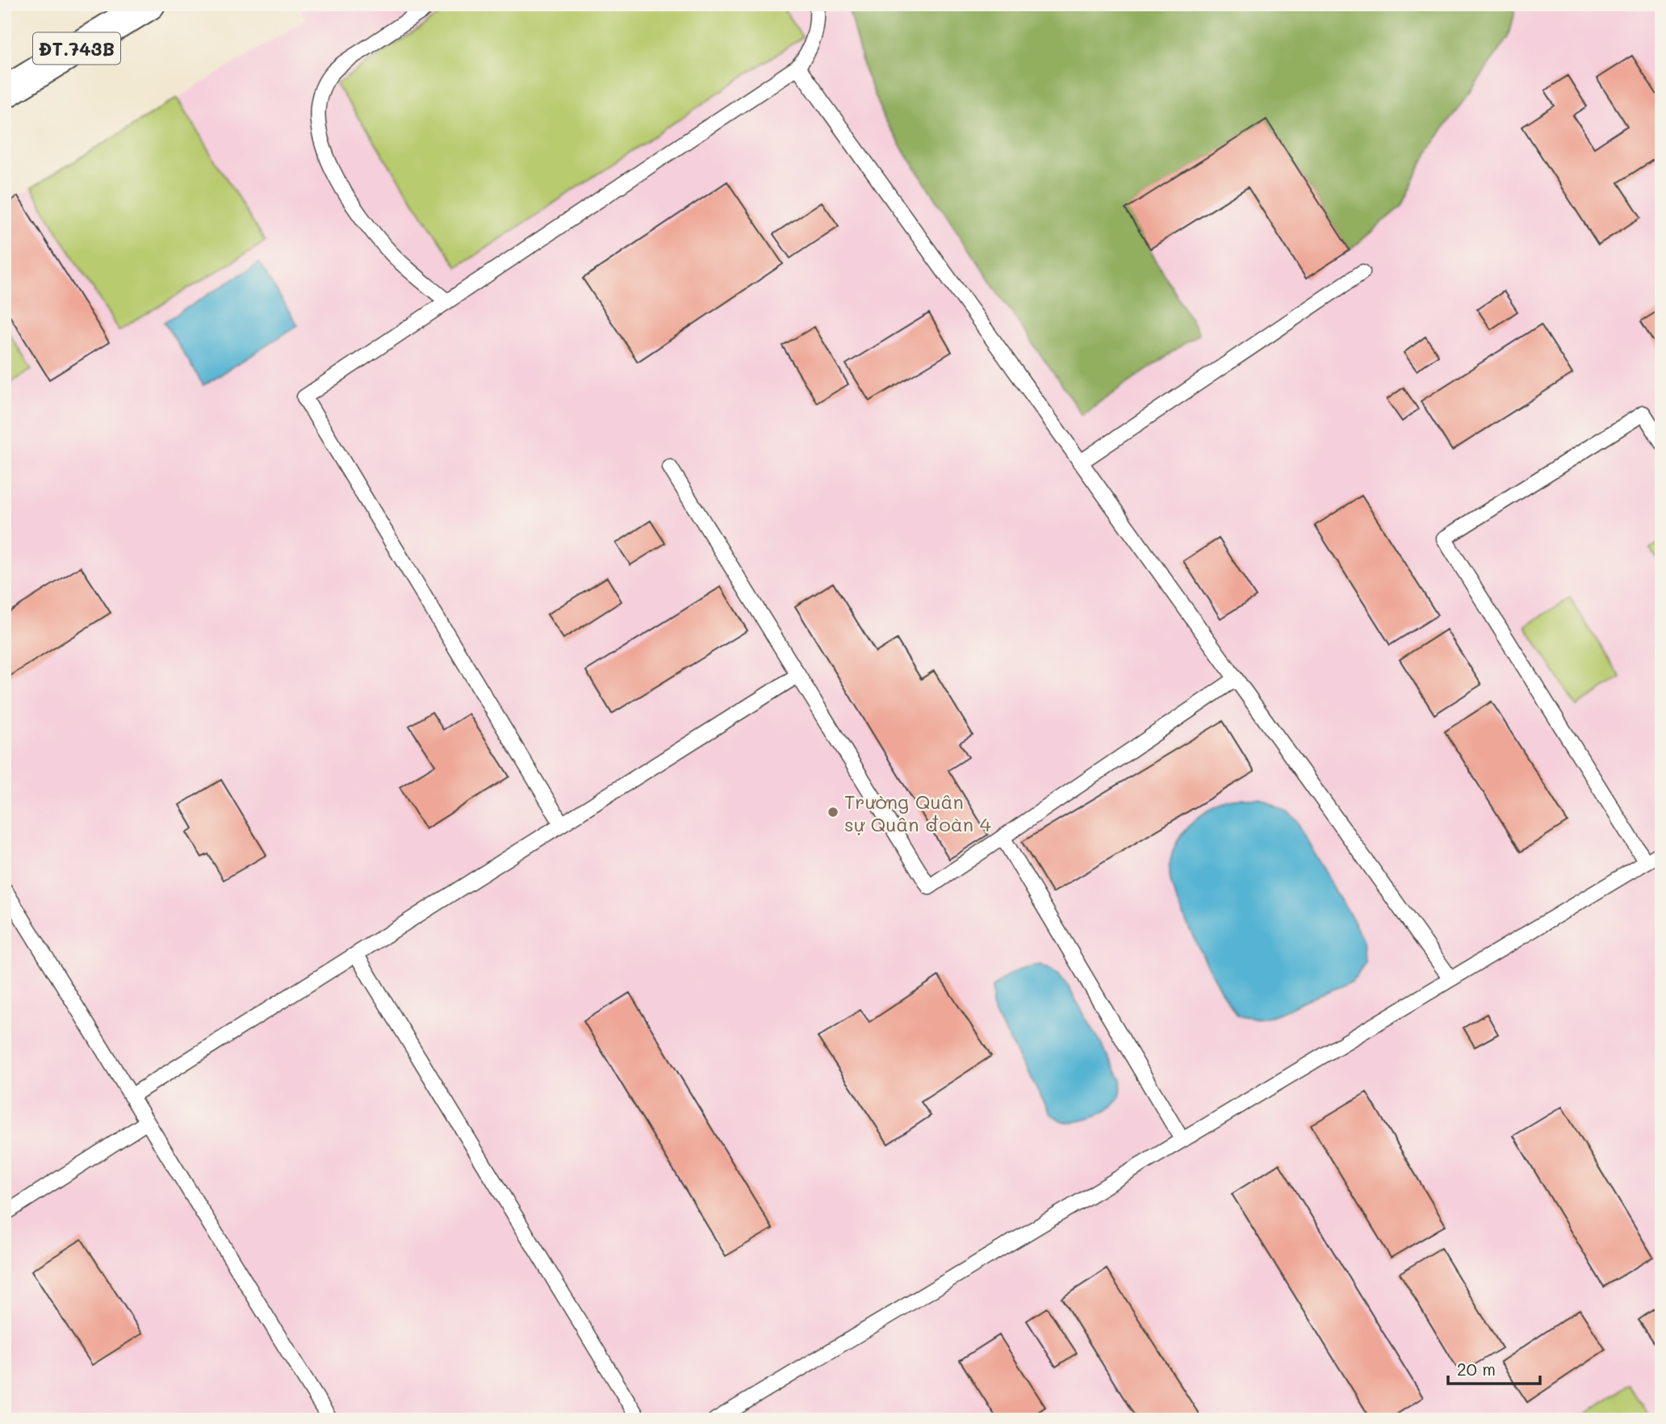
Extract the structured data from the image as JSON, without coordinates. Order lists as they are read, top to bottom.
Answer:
{
  "streets": {
    "main road": ["ĐT.743B"]
  },
  "places": ["Trường Quân sự Quân đoàn 4"],
  "scale_bar": "20 m"
}
